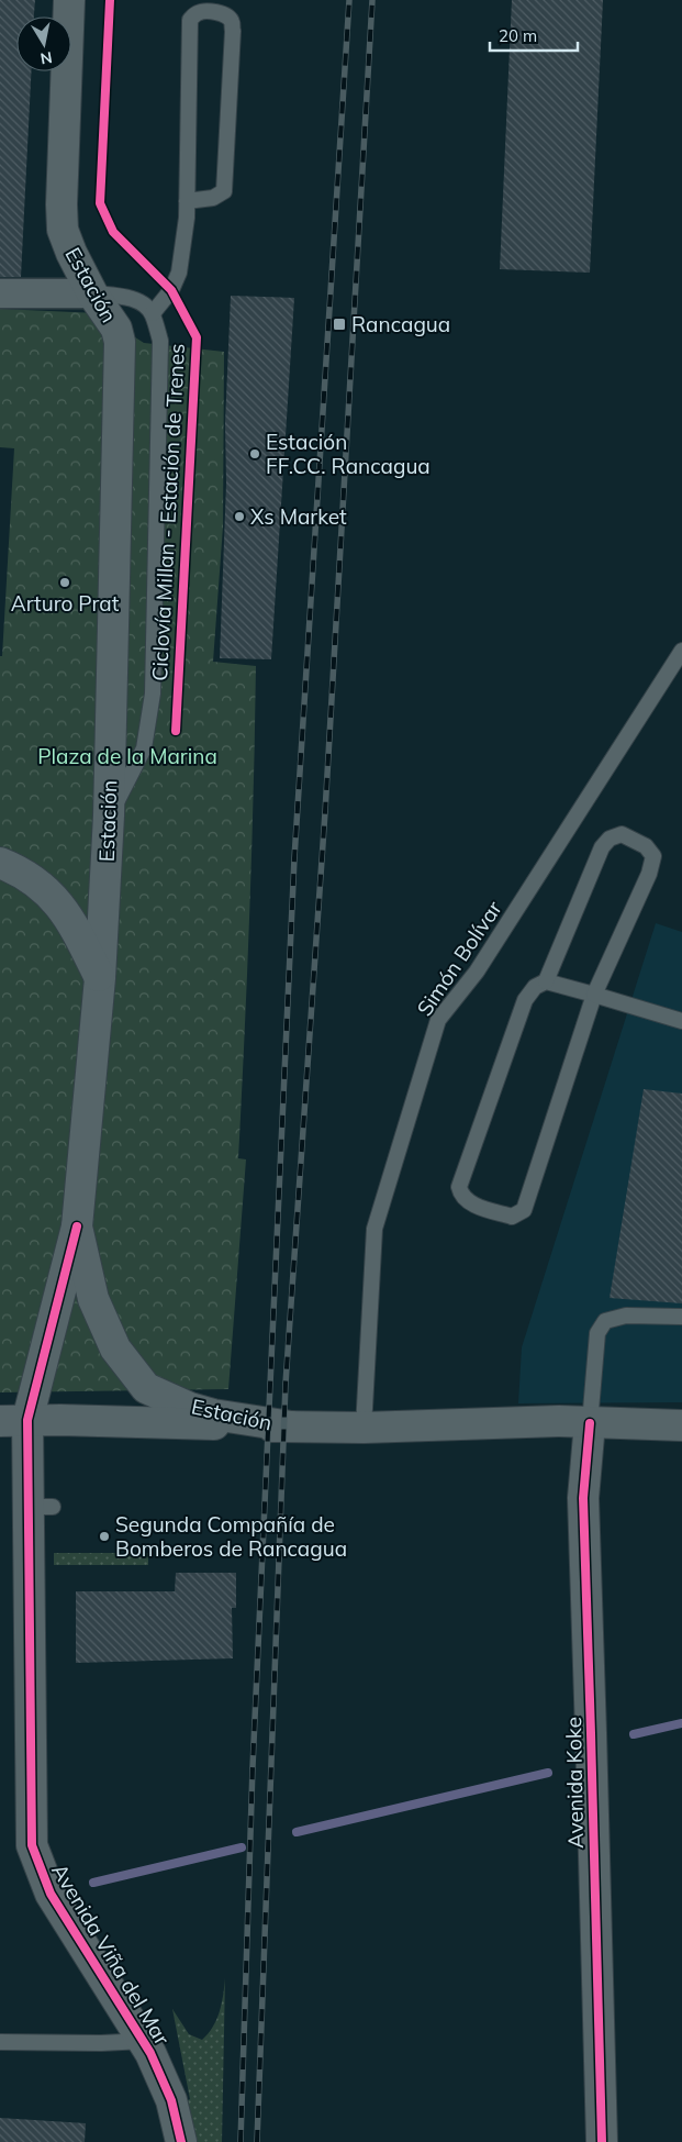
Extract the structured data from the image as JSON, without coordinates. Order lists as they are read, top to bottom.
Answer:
{
  "streets": {
    "main road": ["Estación", "Avenida Koke", "Avenida Viña del Mar"],
    "lane": ["Simón Bolívar"],
    "cycle path": ["Ciclovía Millan - Estación de Trenes"]
  },
  "crossings": [
    ["Estación", "Avenida Viña del Mar"]
  ],
  "parks": ["Plaza de la Marina"],
  "places": {
    "transit": ["Rancagua"],
    "other": [
      "Estación FF.CC. Rancagua",
      "Xs Market",
      "Arturo Prat",
      "Segunda Compañía de Bomberos de Rancagua"
    ]
  },
  "scale_bar": "20 m",
  "north": "bottom"
}
